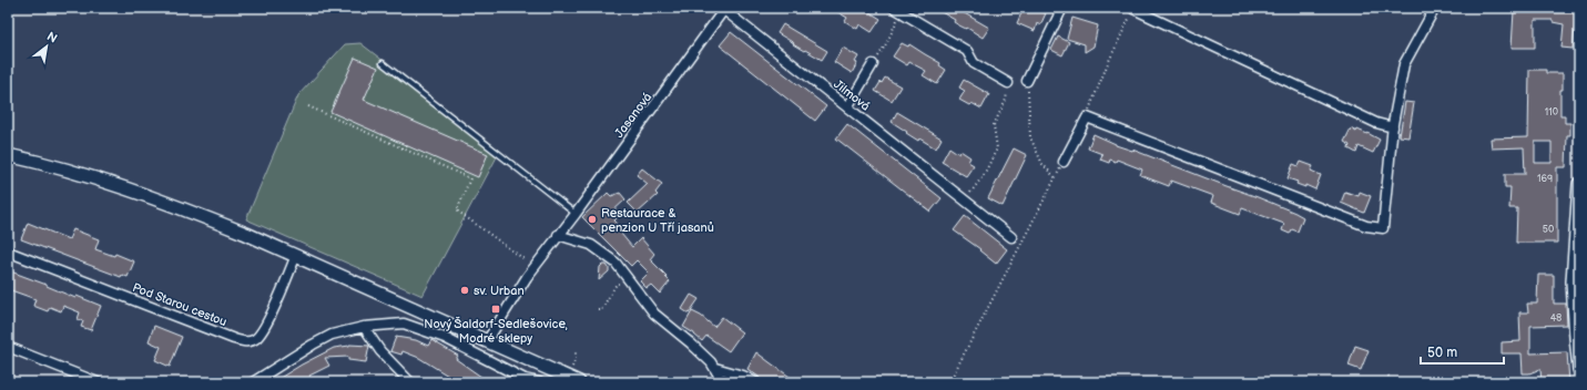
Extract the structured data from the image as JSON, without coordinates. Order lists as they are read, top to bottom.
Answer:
{
  "streets": {
    "street": ["Jilmová", "Jasanová", "Pod Starou cestou"]
  },
  "crossings": [
    ["Jilmová", "Jasanová"]
  ],
  "places": {
    "other": ["Restaurace & penzion U Tří jasanů", "sv. Urban"],
    "transit": ["Nový Šaldorf-Sedlešovice, Modré sklepy"]
  },
  "house_numbers": [
    "110",
    "169",
    "50",
    "48"
  ],
  "scale_bar": "50 m",
  "north": "top right"
}
